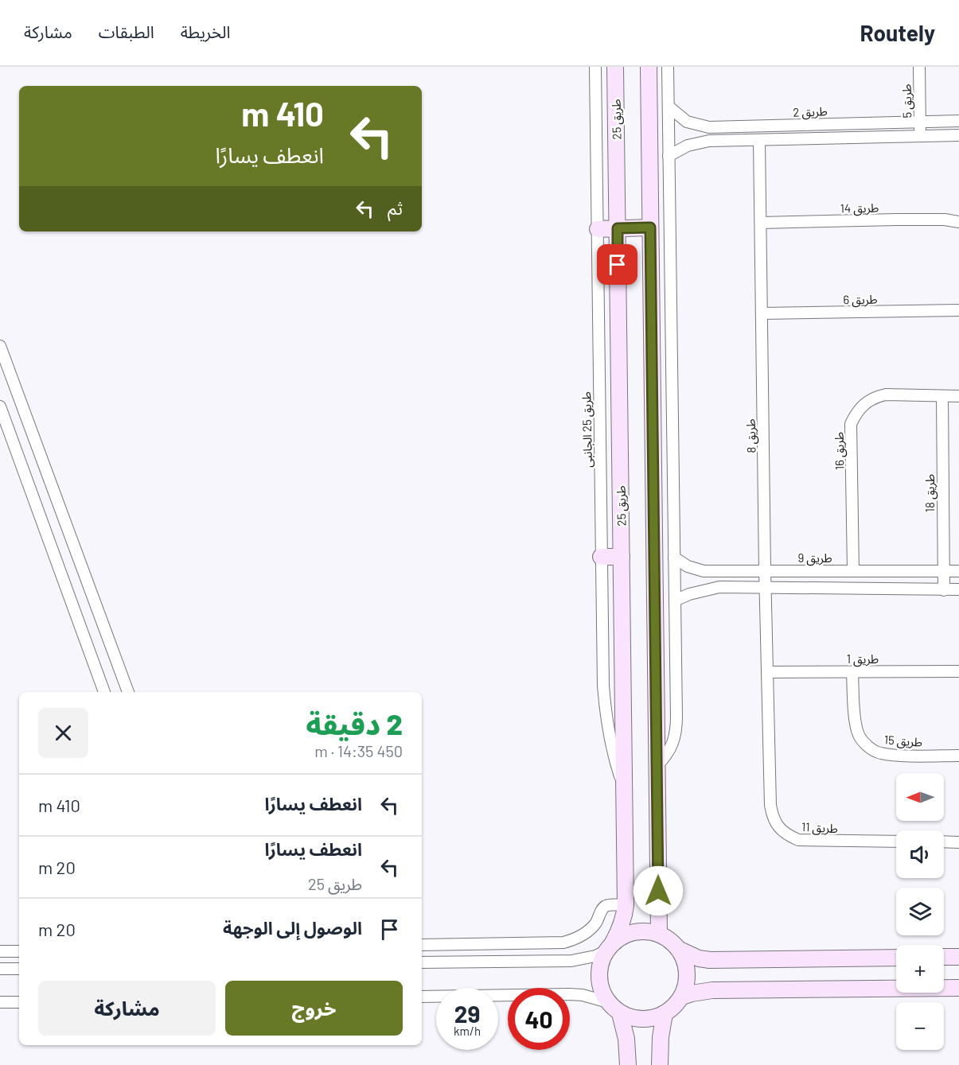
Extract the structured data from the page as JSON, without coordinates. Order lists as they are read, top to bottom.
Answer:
{
  "streets": {
    "street": [
      "طريق 5",
      "طريق 2",
      "طريق 25",
      "طريق 14",
      "طريق 6",
      "طريق 25 الجانبى",
      "طريق 8",
      "طريق 16",
      "طريق 18",
      "طريق 9",
      "طريق 1",
      "طريق 15",
      "طريق 11"
    ]
  },
  "crossings": [
    ["طريق 5", "طريق 2"],
    ["طريق 25", "طريق 25 الجانبى"],
    ["طريق 14", "طريق 8"],
    ["طريق 6", "طريق 8"],
    ["طريق 8", "طريق 9"],
    ["طريق 8", "طريق 1"],
    ["طريق 8", "طريق 11"],
    ["طريق 16", "طريق 18"],
    ["طريق 16", "طريق 9"],
    ["طريق 18", "طريق 9"],
    ["طريق 1", "طريق 15"]
  ],
  "north": "left",
  "page": {
    "header": "Routely",
    "nav": ["الخريطة", "الطبقات", "مشاركة"],
    "turn": ["410 m", "انعطف يسارًا"],
    "then": "ثم",
    "heading": ["2 دقيقة", "450 m · 14:35"],
    "map_buttons": ["+", "−"],
    "list": [
      {
        "name": "انعطف يسارًا",
        "value": "410 m"
      },
      {
        "name": "انعطف يسارًا",
        "note": "طريق 25",
        "value": "20 m"
      },
      {
        "name": "الوصول إلى الوجهة",
        "value": "20 m"
      }
    ],
    "buttons": ["خروج", "مشاركة"],
    "speed": "29 km/h",
    "limit": "40"
  }
}
